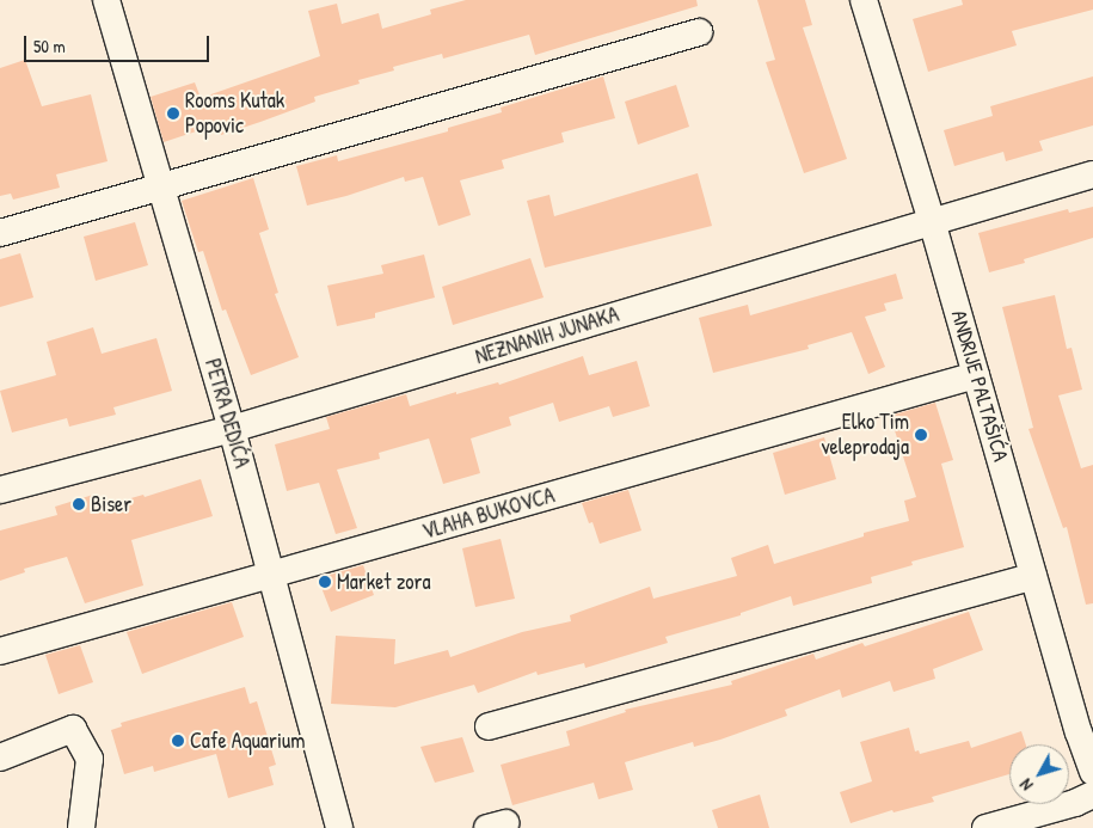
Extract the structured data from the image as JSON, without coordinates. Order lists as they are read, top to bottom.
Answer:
{
  "streets": {
    "street": [
      "NEZNANIH JUNAKA",
      "ANDRIJE PALTAŠIĆA",
      "PETRA DEDIĆA",
      "VLAHA BUKOVCA"
    ]
  },
  "crossings": [
    ["NEZNANIH JUNAKA", "ANDRIJE PALTAŠIĆA"],
    ["NEZNANIH JUNAKA", "PETRA DEDIĆA"],
    ["ANDRIJE PALTAŠIĆA", "VLAHA BUKOVCA"],
    ["PETRA DEDIĆA", "VLAHA BUKOVCA"]
  ],
  "places": [
    "Rooms Kutak Popovic",
    "Elko Tim veleprodaja",
    "Biser",
    "Market zora",
    "Cafe Aquarium"
  ],
  "scale_bar": "50 m",
  "north": "bottom left"
}
